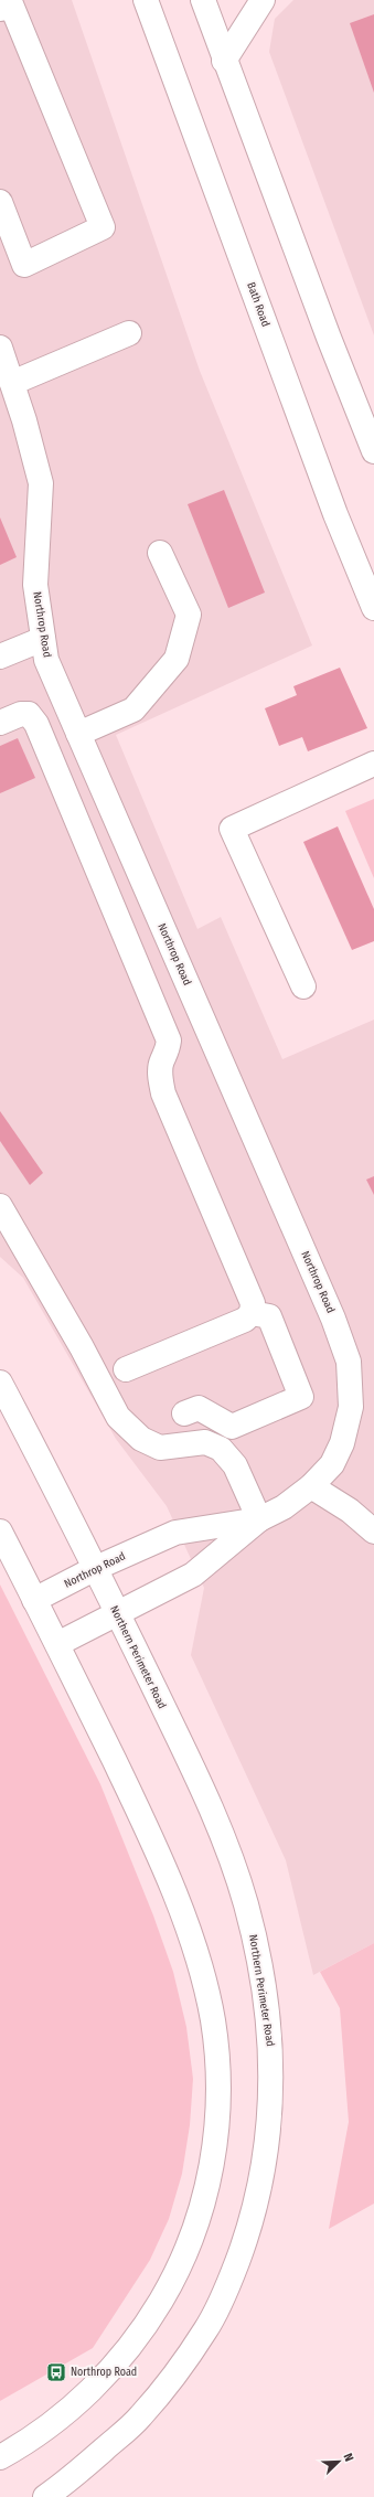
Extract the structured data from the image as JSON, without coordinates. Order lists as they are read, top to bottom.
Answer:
{
  "streets": {
    "main road": ["Bath Road", "Northrop Road", "Northern Perimeter Road"]
  },
  "crossings": [
    ["Northrop Road", "Northern Perimeter Road"]
  ],
  "places": {
    "bus stop": ["Northrop Road"]
  },
  "north": "top right"
}
